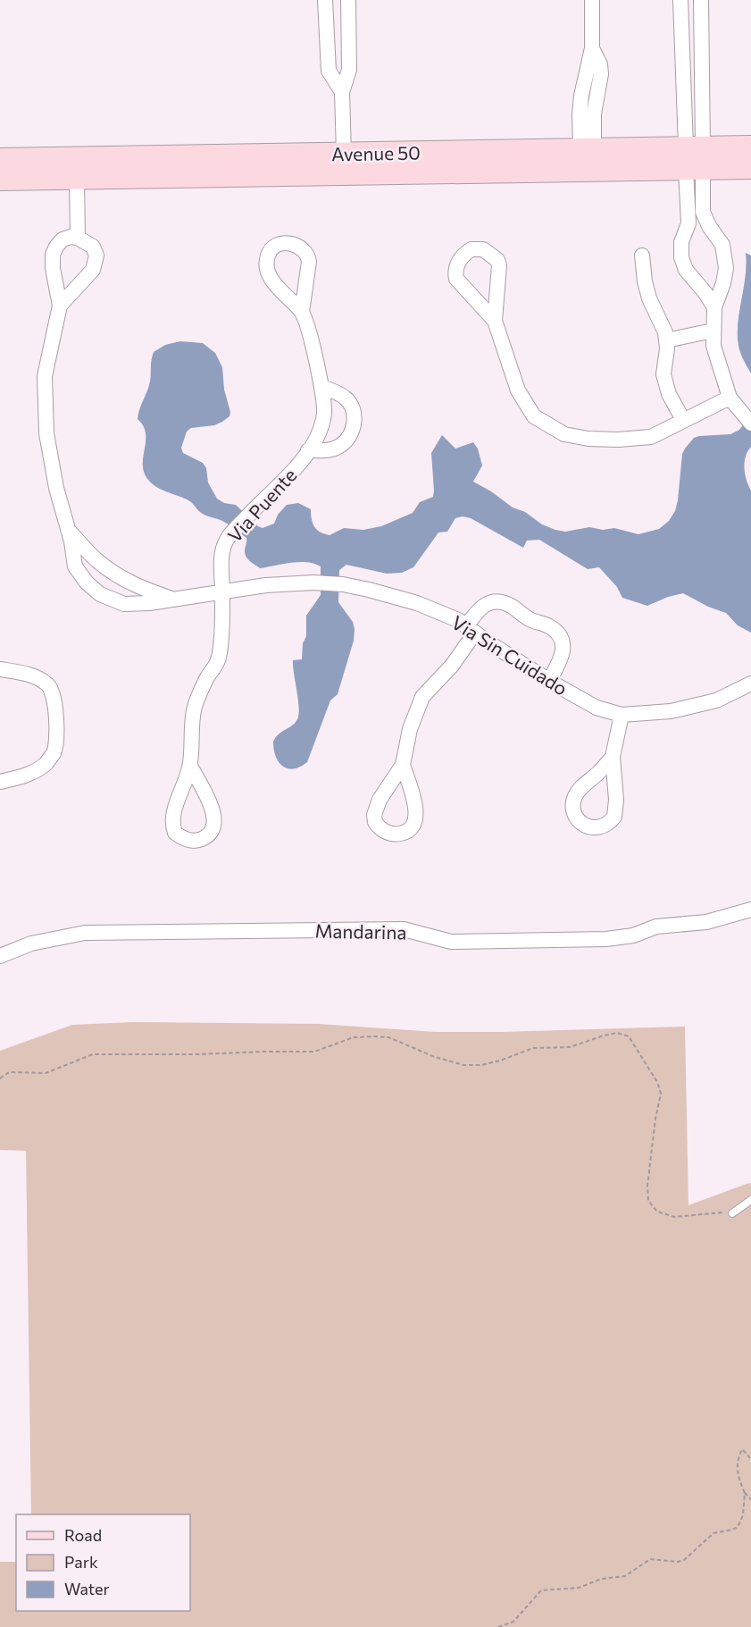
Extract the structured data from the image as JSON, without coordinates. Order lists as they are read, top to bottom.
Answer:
{
  "streets": {
    "main road": ["Avenue 50"],
    "street": ["Via Puente", "Via Sin Cuidado", "Mandarina"]
  },
  "crossings": [
    ["Via Puente", "Via Sin Cuidado"]
  ],
  "legend": ["Road", "Park", "Water"]
}
